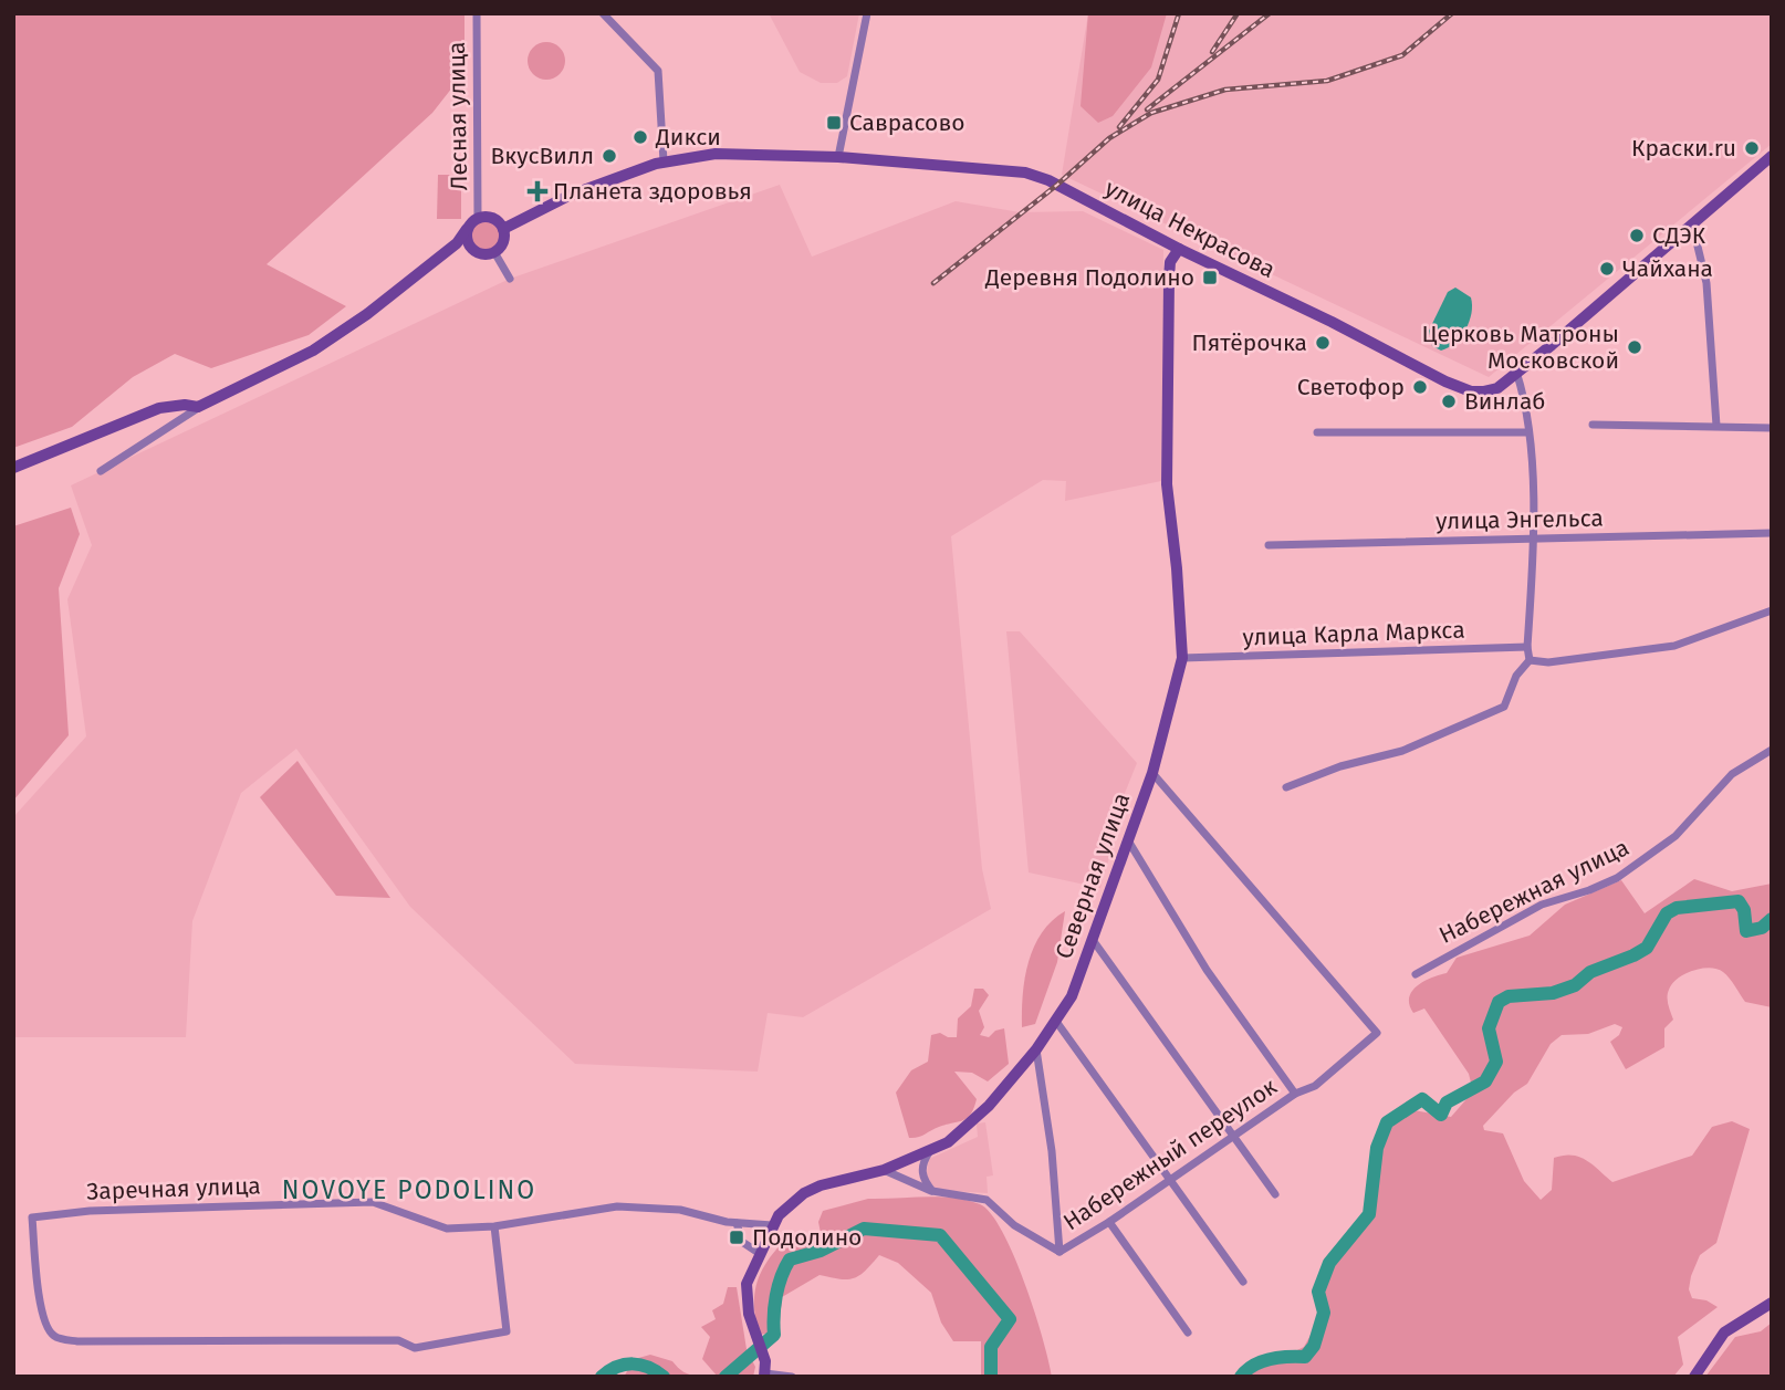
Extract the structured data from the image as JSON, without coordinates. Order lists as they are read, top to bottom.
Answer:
{
  "streets": {
    "street": [
      "Лесная улица",
      "улица Некрасова",
      "улица Энгельса",
      "улица Карла Маркса",
      "Северная улица",
      "Набережная улица",
      "Набережный переулок",
      "Заречная улица"
    ]
  },
  "crossings": [
    ["Лесная улица", "улица Некрасова"],
    ["улица Некрасова", "Северная улица"],
    ["улица Карла Маркса", "Северная улица"],
    ["Северная улица", "Набережный переулок"],
    ["Северная улица", "Заречная улица"]
  ],
  "districts": ["NOVOYE PODOLINO"],
  "places": {
    "transit": ["Саврасово", "Деревня Подолино", "Подолино"],
    "other": [
      "Дикси",
      "Краски.ru",
      "ВкусВилл",
      "СДЭК",
      "Чайхана",
      "Пятёрочка",
      "Церковь Матроны Московской",
      "Светофор",
      "Винлаб"
    ],
    "health": ["Планета здоровья"]
  }
}
